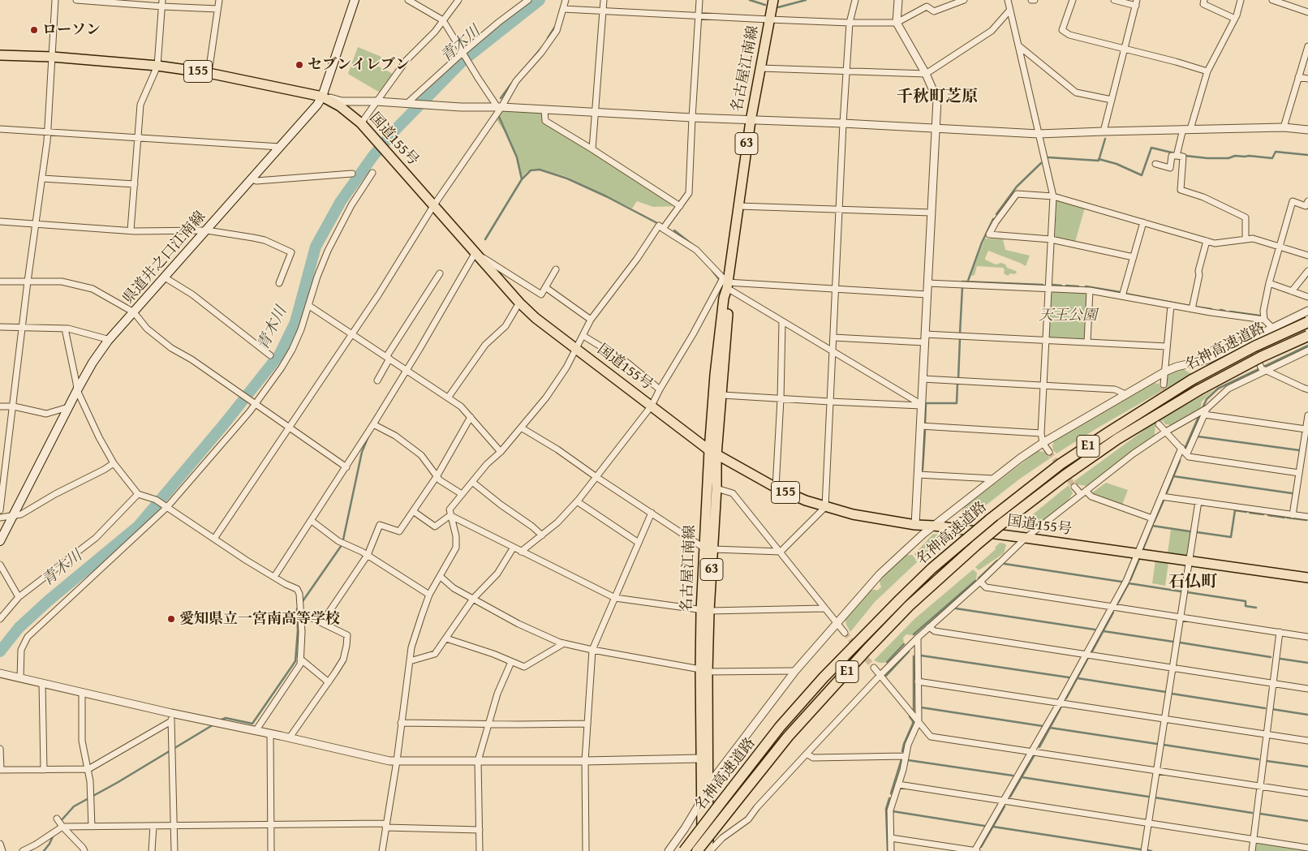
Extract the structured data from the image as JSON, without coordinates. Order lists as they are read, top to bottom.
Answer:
{
  "streets": {
    "highway": ["名神高速道路", "E1"],
    "main road": [
      "名古屋江南線",
      "155",
      "国道155号",
      "63",
      "県道井之口江南線"
    ]
  },
  "crossings": [
    ["名古屋江南線", "国道155号"],
    ["国道155号", "県道井之口江南線"]
  ],
  "districts": ["千秋町芝原", "石仏町"],
  "water": ["青木川"],
  "parks": ["天王公園"],
  "places": ["ローソン", "セブンイレブン", "愛知県立一宮南高等学校"]
}
